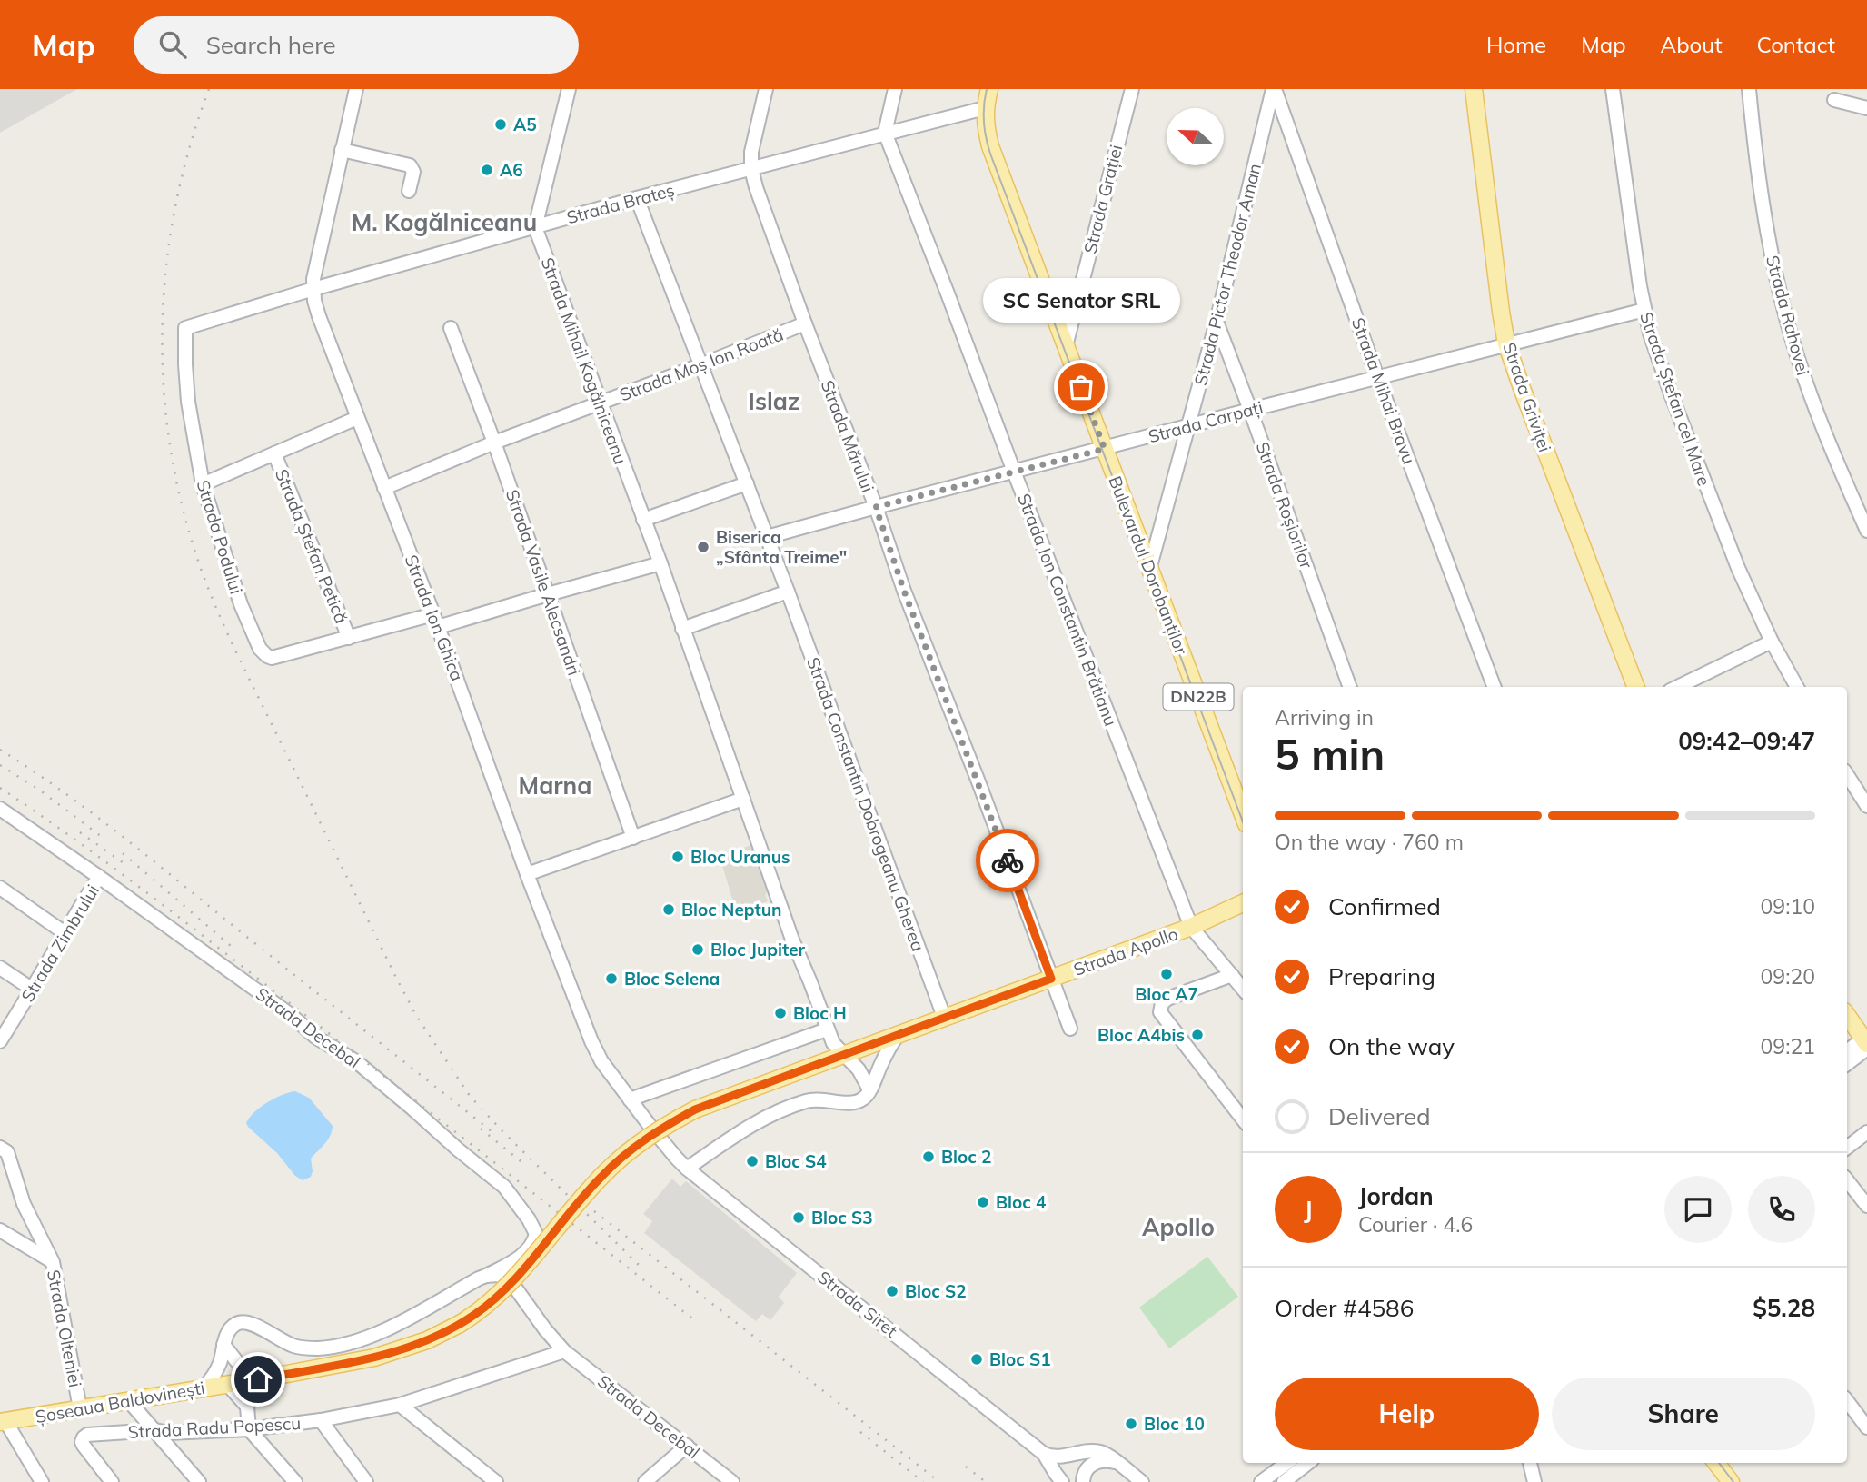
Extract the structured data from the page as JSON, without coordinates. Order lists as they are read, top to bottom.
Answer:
{
  "streets": {
    "main road": [
      "Strada Griviței",
      "Bulevardul Dorobanților",
      "DN22B",
      "Strada Apollo",
      "Șoseaua Baldovinești"
    ],
    "street": [
      "Strada Grației",
      "Strada Brateș",
      "Strada Pictor Theodor Aman",
      "Strada Rahovei",
      "Strada Mihail Kogălniceanu",
      "Strada Moș Ion Roată",
      "Strada Mihai Bravu",
      "Strada Ștefan cel Mare",
      "Strada Carpați",
      "Strada Mărului",
      "Strada Roșiorilor",
      "Strada Podului",
      "Strada Ștefan Petică",
      "Strada Vasile Alecsandri",
      "Strada Ion Constantin Brătianu",
      "Strada Ion Ghica",
      "Strada Constantin Dobrogeanu Gherea",
      "Strada Zimbrului",
      "Strada Decebal",
      "Strada Siret",
      "Strada Olteniei",
      "Strada Radu Popescu"
    ]
  },
  "crossings": [
    ["Strada Grației", "Bulevardul Dorobanților"],
    ["Strada Brateș", "Strada Mihail Kogălniceanu"],
    ["Strada Brateș", "Strada Mărului"],
    ["Strada Brateș", "Strada Podului"],
    ["Strada Brateș", "Bulevardul Dorobanților"],
    ["Strada Brateș", "Strada Ion Constantin Brătianu"],
    ["Strada Brateș", "Strada Ion Ghica"],
    ["Strada Pictor Theodor Aman", "Strada Mihai Bravu"],
    ["Strada Pictor Theodor Aman", "Strada Carpați"],
    ["Strada Pictor Theodor Aman", "Strada Roșiorilor"],
    ["Strada Pictor Theodor Aman", "Bulevardul Dorobanților"],
    ["Strada Mihail Kogălniceanu", "Strada Moș Ion Roată"],
    ["Strada Moș Ion Roată", "Strada Mărului"],
    ["Strada Moș Ion Roată", "Strada Vasile Alecsandri"],
    ["Strada Moș Ion Roată", "Strada Ion Ghica"],
    ["Strada Mihai Bravu", "Strada Carpați"],
    ["Strada Griviței", "Strada Carpați"],
    ["Strada Ștefan cel Mare", "Strada Carpați"],
    ["Strada Carpați", "Strada Mărului"],
    ["Strada Carpați", "Strada Roșiorilor"],
    ["Strada Carpați", "Bulevardul Dorobanților"],
    ["Strada Carpați", "Strada Ion Constantin Brătianu"],
    ["Strada Carpați", "Strada Constantin Dobrogeanu Gherea"],
    ["Strada Mărului", "Strada Apollo"],
    ["Strada Podului", "Strada Ștefan Petică"],
    ["Strada Ion Constantin Brătianu", "Strada Apollo"],
    ["Strada Ion Ghica", "Strada Siret"],
    ["Strada Constantin Dobrogeanu Gherea", "Strada Apollo"],
    ["Strada Zimbrului", "Strada Decebal"],
    ["Strada Apollo", "Șoseaua Baldovinești"],
    ["Strada Decebal", "Șoseaua Baldovinești"],
    ["Strada Decebal", "Strada Radu Popescu"],
    ["Strada Olteniei", "Șoseaua Baldovinești"]
  ],
  "districts": [
    "M. Kogălniceanu",
    "Islaz",
    "Marna",
    "Apollo"
  ],
  "places": [
    "A5",
    "A6",
    "SC Senator SRL",
    "Biserica „Sfânta Treime\"",
    "Bloc Uranus",
    "Bloc Neptun",
    "Bloc Jupiter",
    "Bloc A7",
    "Bloc Selena",
    "Bloc H",
    "Bloc A4bis",
    "Bloc 2",
    "Bloc S4",
    "Bloc 4",
    "Bloc S3",
    "Bloc S2",
    "Bloc S1",
    "Bloc 10"
  ],
  "north": "left",
  "page": {
    "header": "Map",
    "search": "Search here",
    "nav": [
      "Home",
      "Map",
      "About",
      "Contact"
    ],
    "bubble": "SC Senator SRL",
    "heading": ["5 min", "Arriving in", "09:42–09:47"],
    "panel": [
      "Jordan",
      "Courier · 4.6",
      "Order #4586",
      "$5.28"
    ],
    "bar": "On the way · 760 m",
    "list": [
      ["Confirmed", "09:10"],
      ["Preparing", "09:20"],
      ["On the way", "09:21"],
      "Delivered"
    ],
    "round": "J",
    "buttons": ["Help", "Share"]
  }
}
